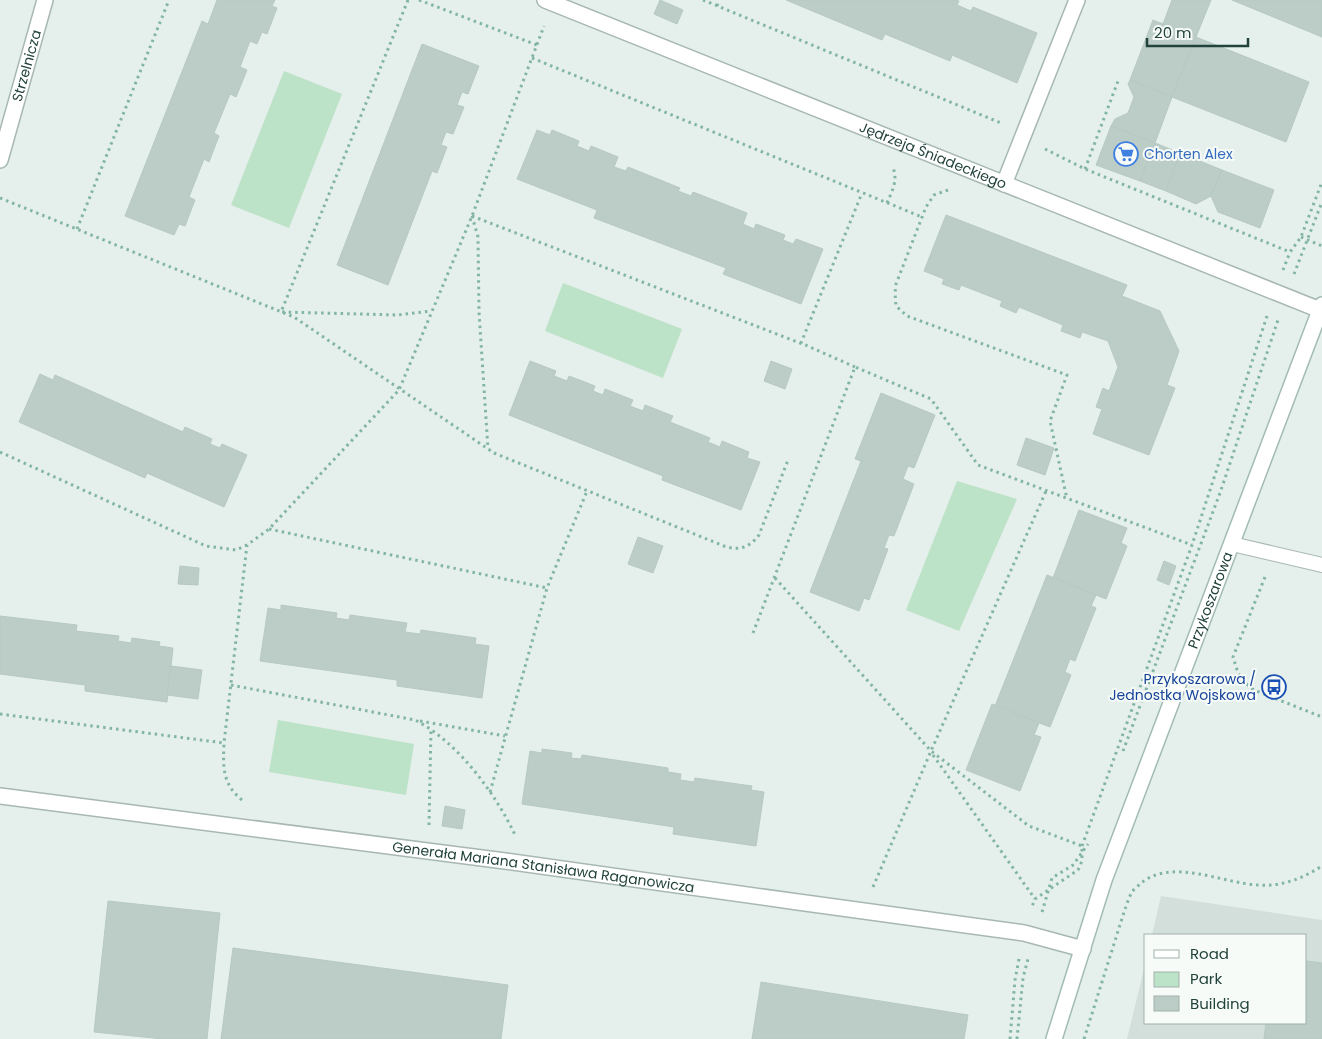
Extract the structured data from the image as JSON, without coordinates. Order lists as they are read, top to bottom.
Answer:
{
  "streets": {
    "street": [
      "Strzelnicza",
      "Jędrzeja Śniadeckiego",
      "Przykoszarowa",
      "Generała Mariana Stanisława Raganowicza"
    ]
  },
  "crossings": [
    ["Jędrzeja Śniadeckiego", "Przykoszarowa"],
    ["Przykoszarowa", "Generała Mariana Stanisława Raganowicza"]
  ],
  "places": {
    "supermarket": ["Chorten Alex"],
    "bus stop": ["Przykoszarowa / Jednostka Wojskowa"]
  },
  "legend": ["Road", "Park", "Building"],
  "scale_bar": "20 m"
}
